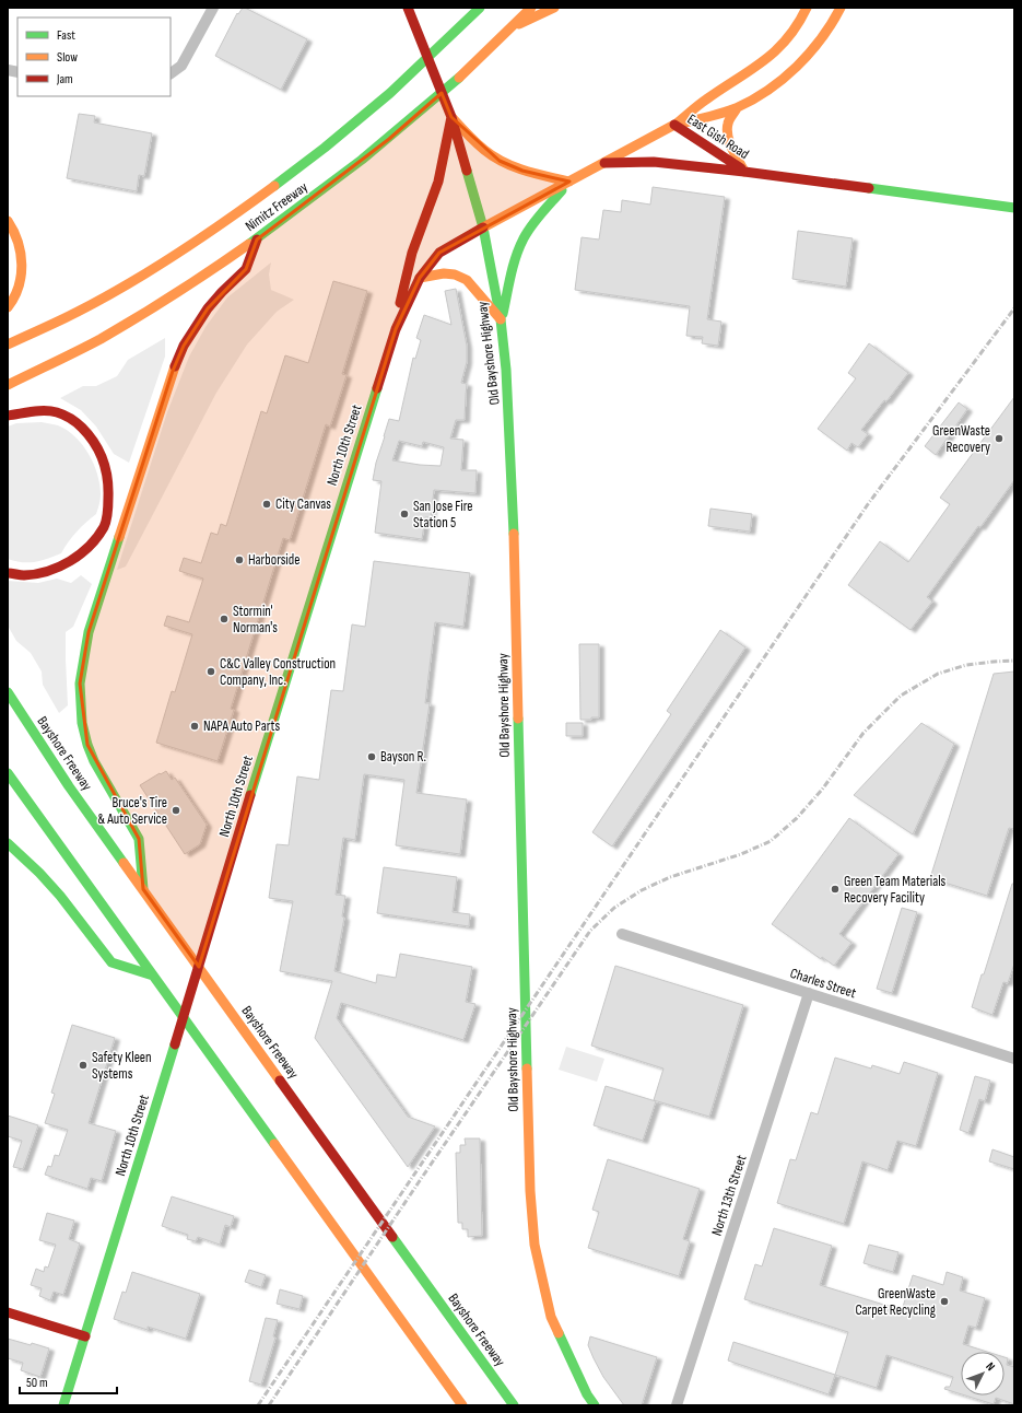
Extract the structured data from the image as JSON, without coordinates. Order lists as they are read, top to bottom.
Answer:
{
  "streets": {
    "main road": [
      "East Gish Road",
      "Nimitz Freeway",
      "Old Bayshore Highway",
      "North 10th Street",
      "Bayshore Freeway"
    ],
    "street": ["Charles Street", "North 13th Street"]
  },
  "crossings": [
    ["East Gish Road", "Old Bayshore Highway"],
    ["East Gish Road", "North 10th Street"],
    ["Old Bayshore Highway", "North 10th Street"],
    ["Charles Street", "North 13th Street"]
  ],
  "places": [
    "GreenWaste Recovery",
    "City Canvas",
    "San Jose Fire Station 5",
    "Harborside",
    "Stormin' Norman's",
    "C&C Valley Construction Company, Inc.",
    "NAPA Auto Parts",
    "Bayson R.",
    "Bruce's Tire & Auto Service",
    "Green Team Materials Recovery Facility",
    "Safety Kleen Systems",
    "GreenWaste Carpet Recycling"
  ],
  "legend": ["Fast", "Slow", "Jam"],
  "scale_bar": "50 m",
  "north": "top right"
}
